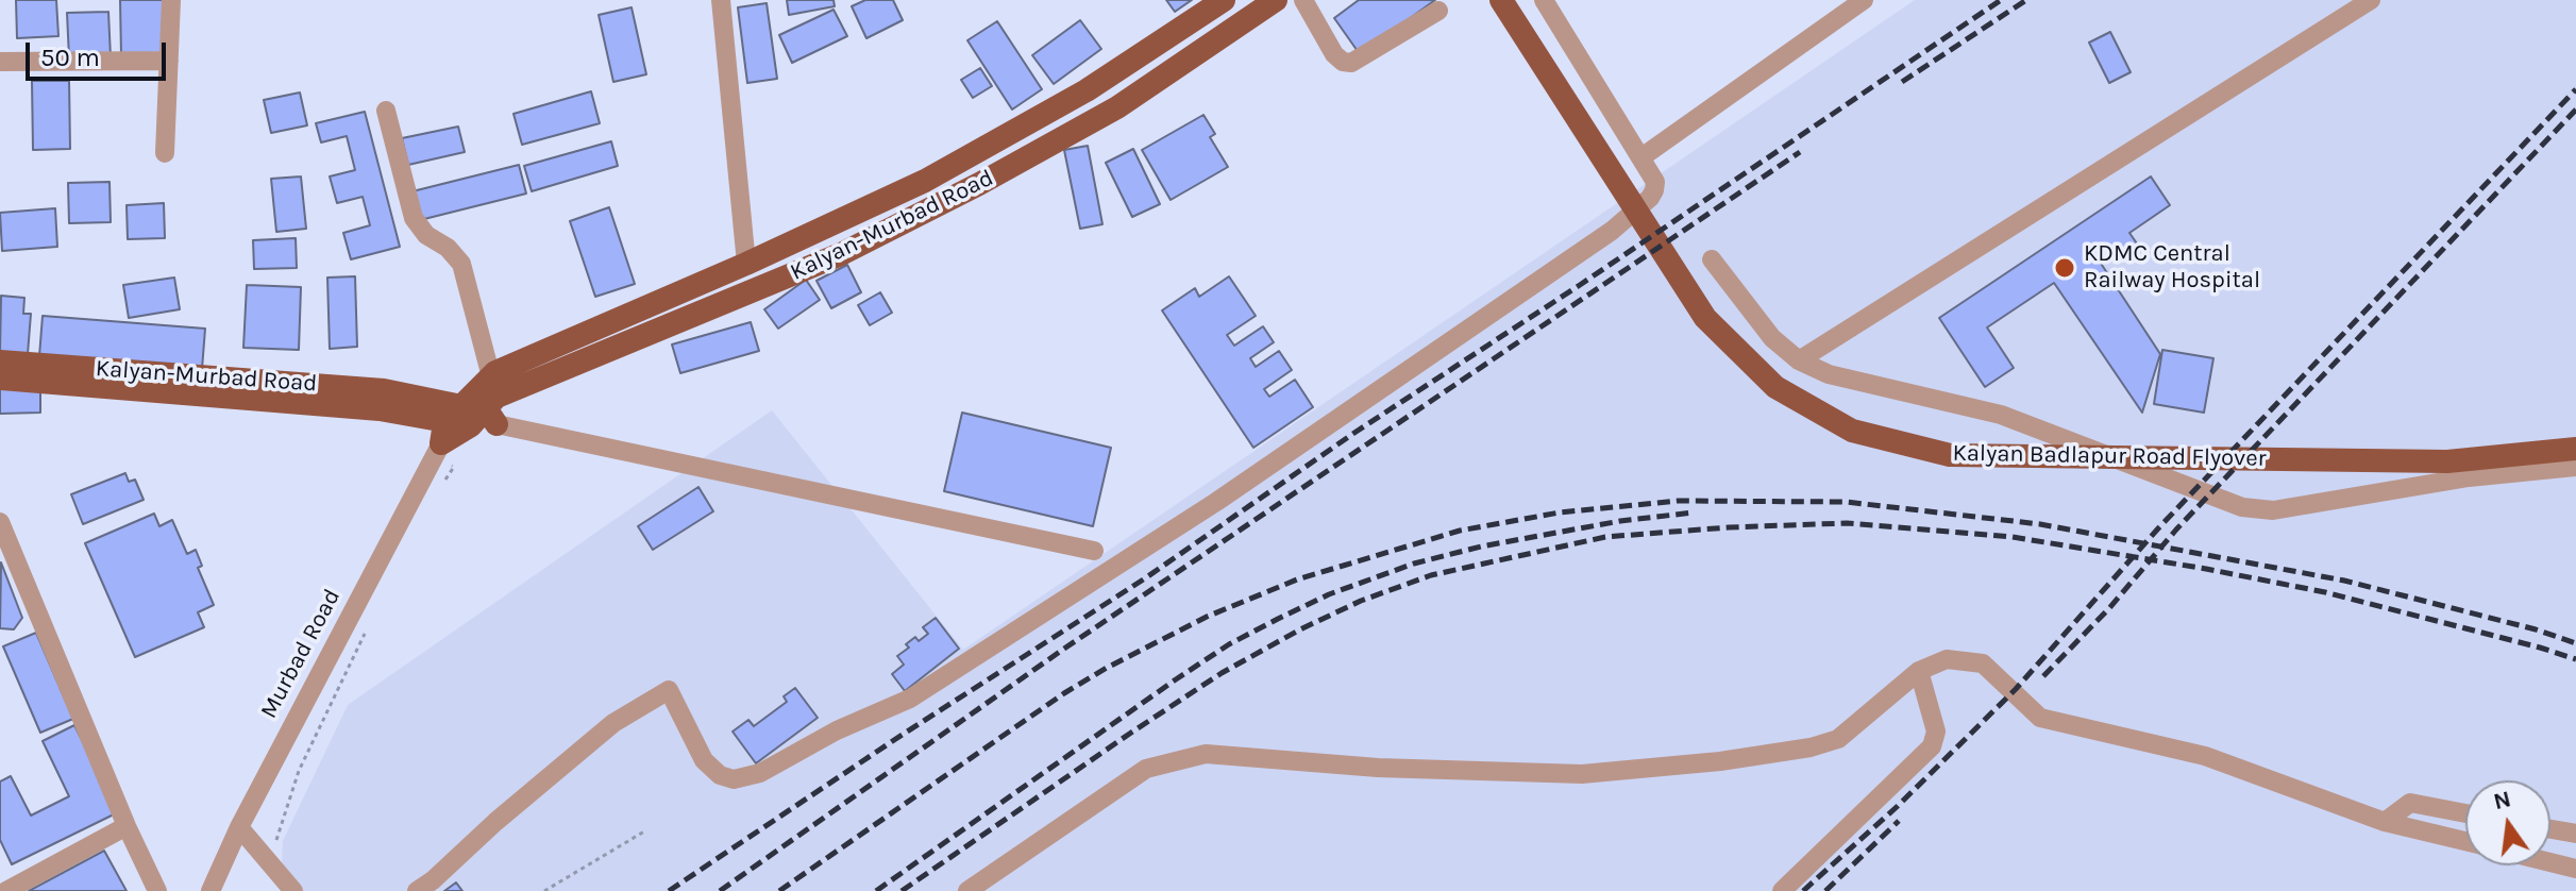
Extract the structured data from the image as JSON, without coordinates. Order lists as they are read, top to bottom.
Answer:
{
  "streets": {
    "main road": ["Kalyan-Murbad Road", "Kalyan Badlapur Road Flyover"],
    "street": ["Murbad Road"]
  },
  "crossings": [
    ["Kalyan-Murbad Road", "Murbad Road"]
  ],
  "places": ["KDMC Central Railway Hospital"],
  "scale_bar": "50 m",
  "north": "top"
}
